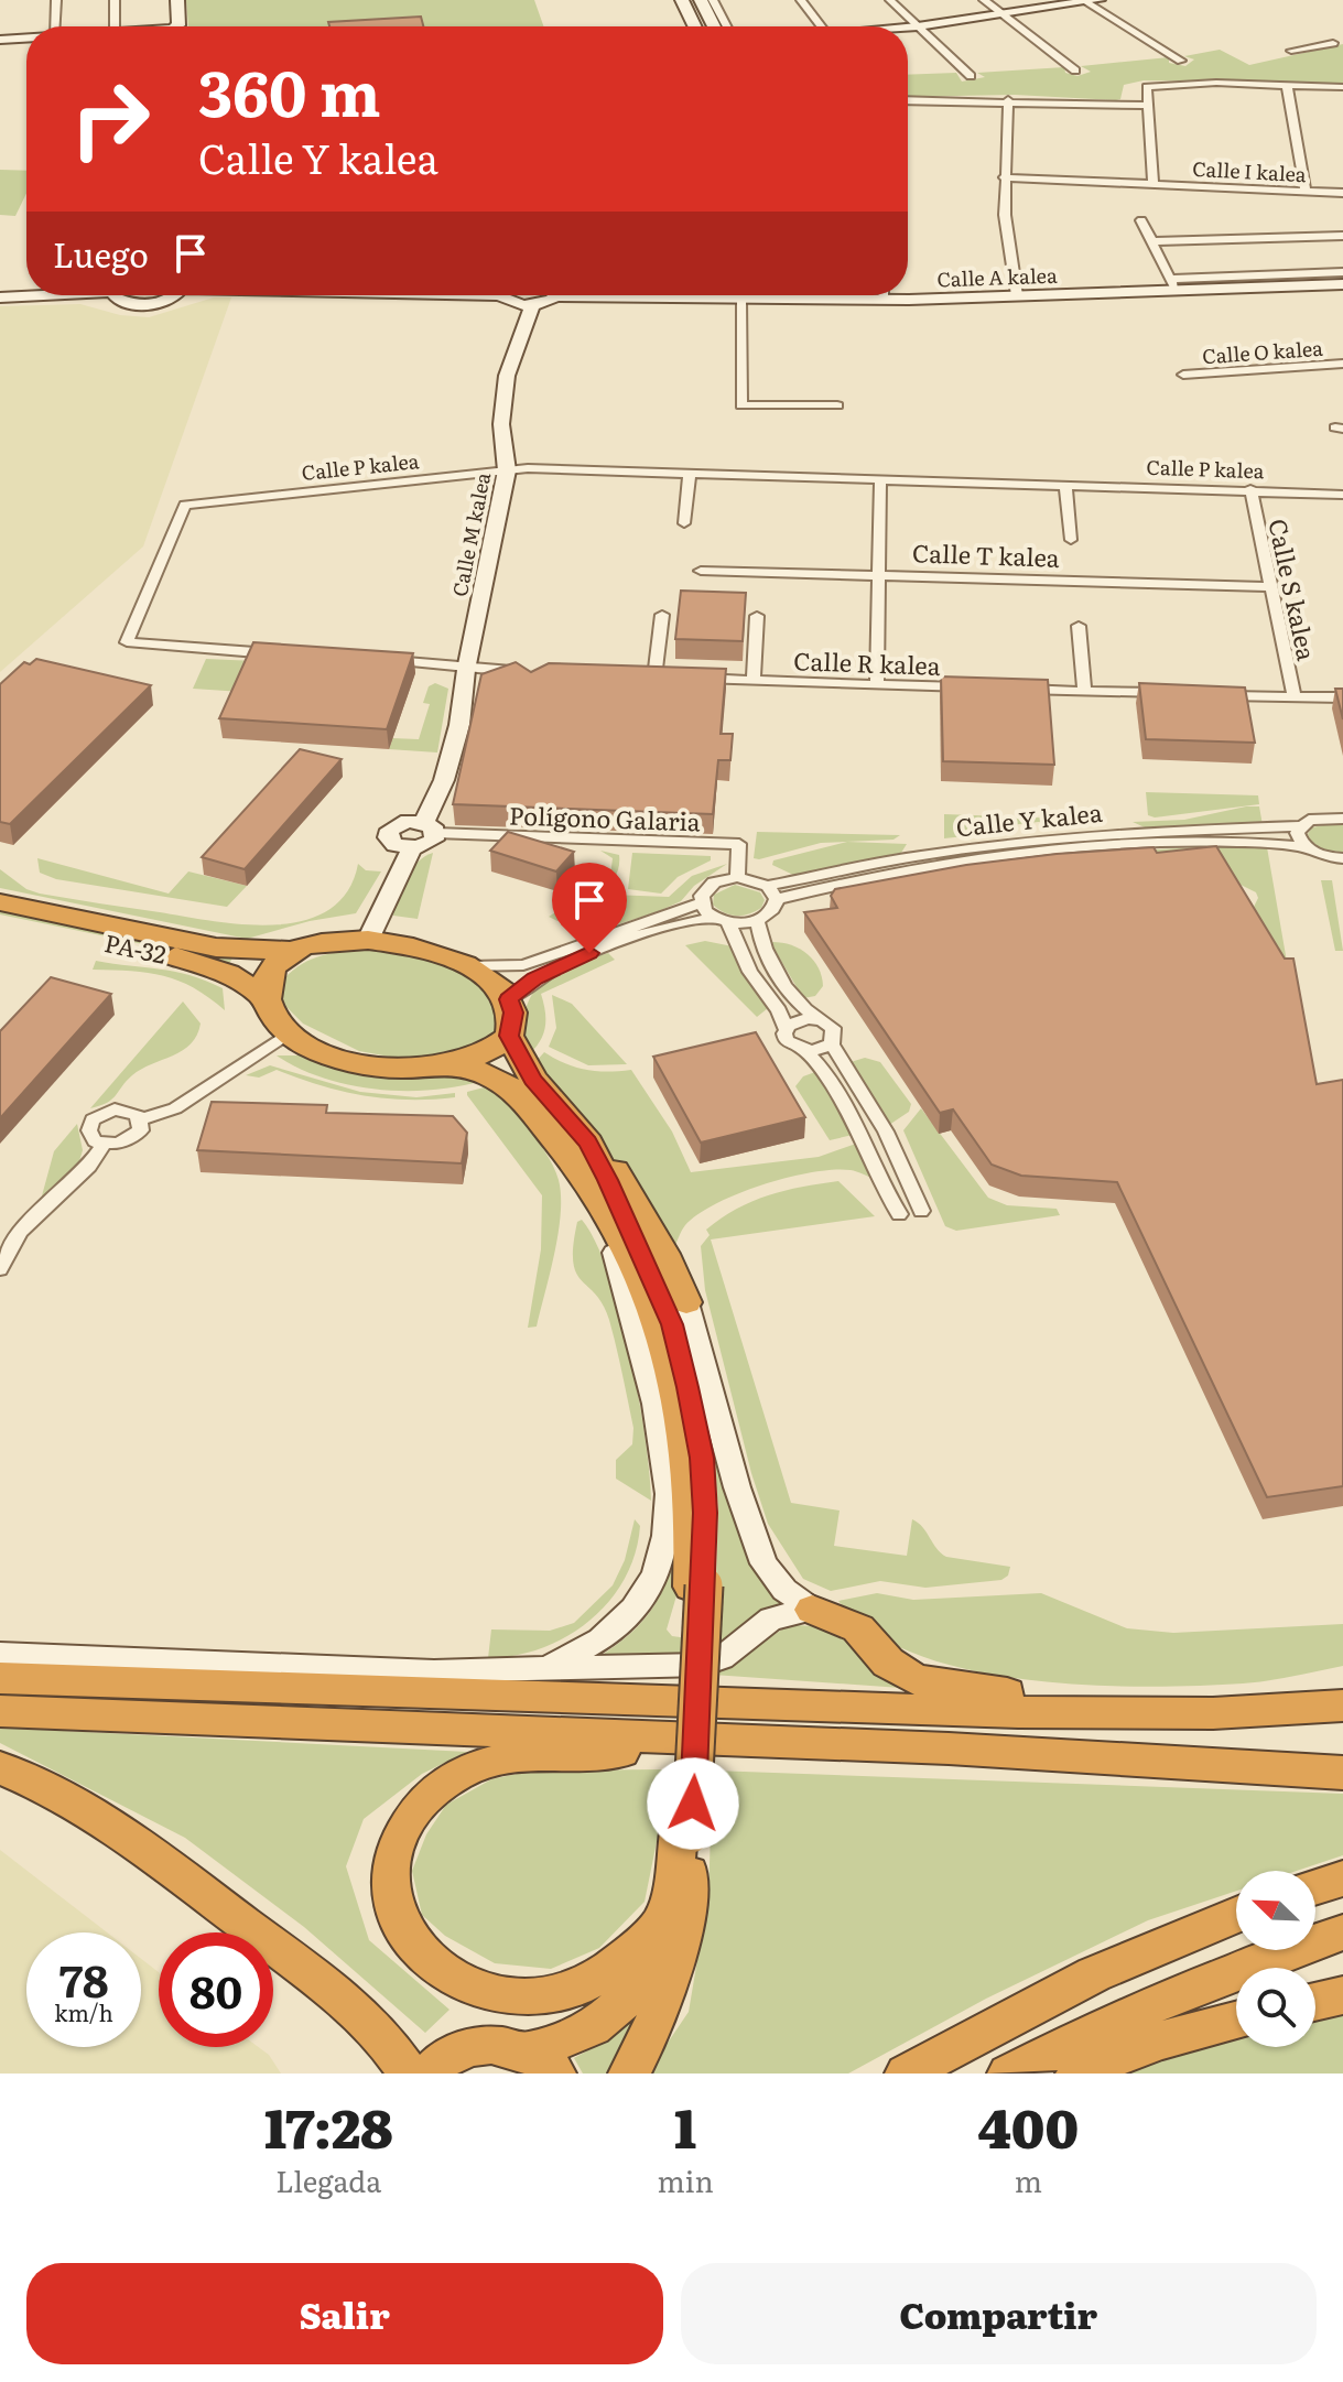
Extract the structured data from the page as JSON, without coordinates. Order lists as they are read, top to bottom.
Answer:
{
  "streets": {
    "highway": ["PA-32"],
    "street": [
      "Calle I kalea",
      "Calle A kalea",
      "Calle O kalea",
      "Calle P kalea",
      "Calle M kalea",
      "Calle T kalea",
      "Calle S kalea",
      "Calle R kalea",
      "Polígono Galaria",
      "Calle Y kalea"
    ]
  },
  "crossings": [
    ["Calle P kalea", "Calle M kalea"],
    ["Calle P kalea", "Calle S kalea"],
    ["Calle M kalea", "Polígono Galaria"],
    ["Calle T kalea", "Calle S kalea"]
  ],
  "north": "top left",
  "page": {
    "turn": ["360 m", "Calle Y kalea"],
    "then": "Luego",
    "speed": "78 km/h",
    "limit": "80",
    "eta": [
      "17:28",
      "Llegada",
      "1",
      "min",
      "400",
      "m"
    ],
    "buttons": ["Salir", "Compartir"]
  }
}
